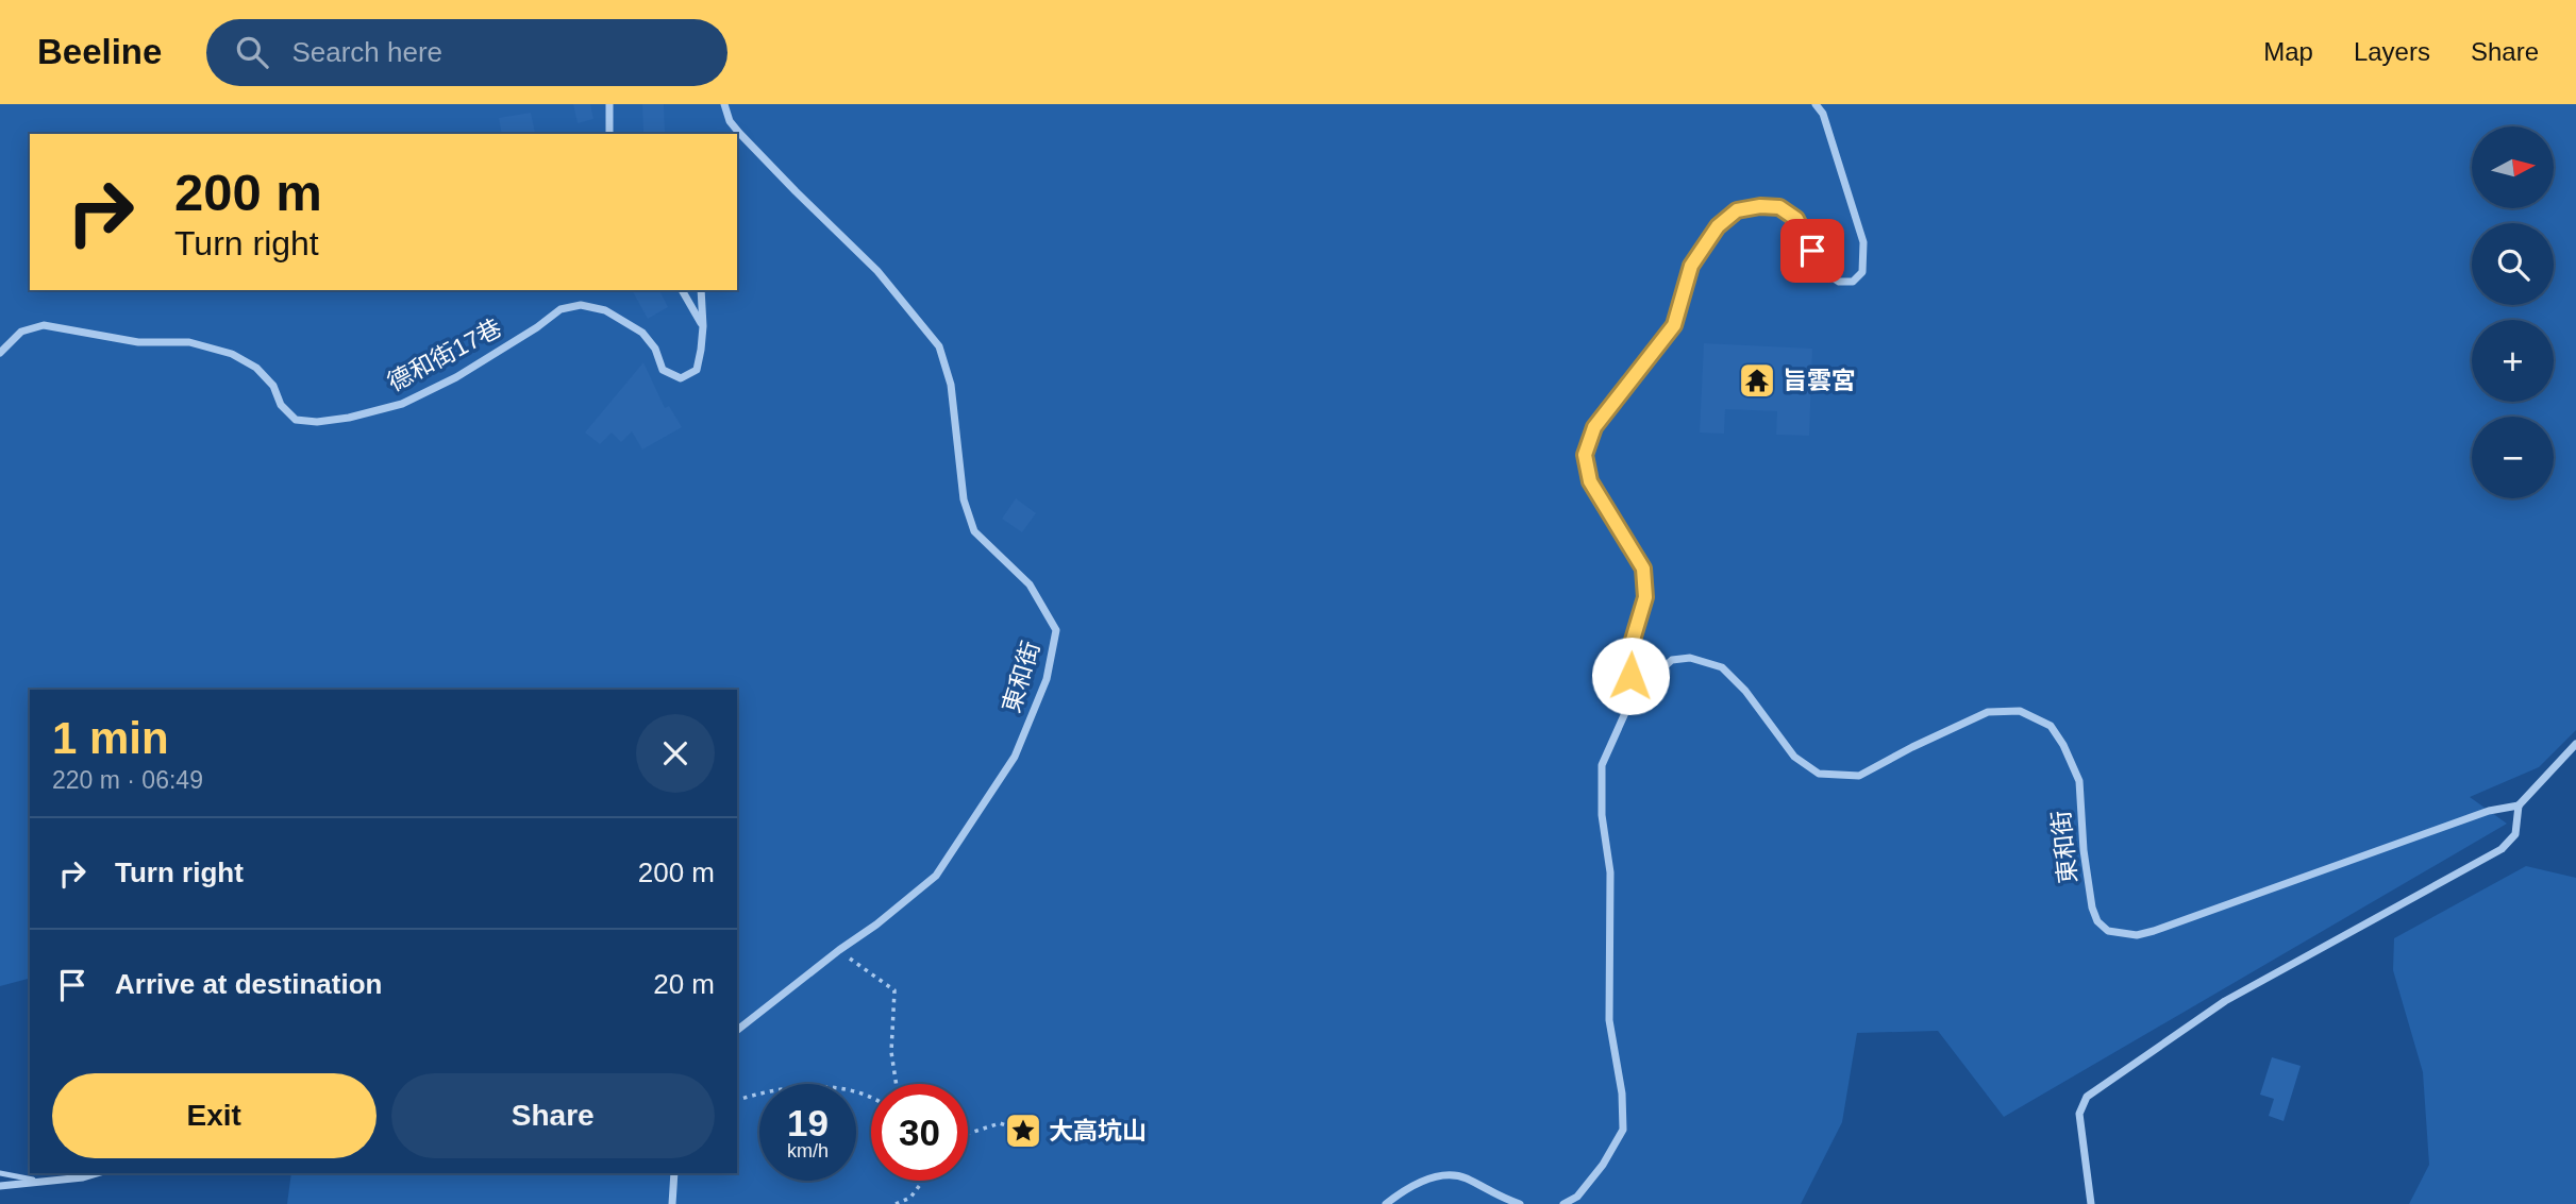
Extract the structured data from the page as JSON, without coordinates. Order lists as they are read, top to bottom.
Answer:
{
  "streets": {
    "street": ["德和街17巷", "東和街"]
  },
  "places": {
    "temple": ["旨雲宮"],
    "place": ["大高坑山"]
  },
  "north": "right",
  "page": {
    "header": "Beeline",
    "search": "Search here",
    "nav": ["Map", "Layers", "Share"],
    "map_buttons": ["+", "−"],
    "turn": ["200 m", "Turn right"],
    "heading": ["1 min", "220 m · 06:49"],
    "list": [
      {
        "name": "Turn right",
        "value": "200 m"
      },
      {
        "name": "Arrive at destination",
        "value": "20 m"
      }
    ],
    "buttons": ["Exit", "Share"],
    "speed": "19 km/h",
    "limit": "30"
  }
}
